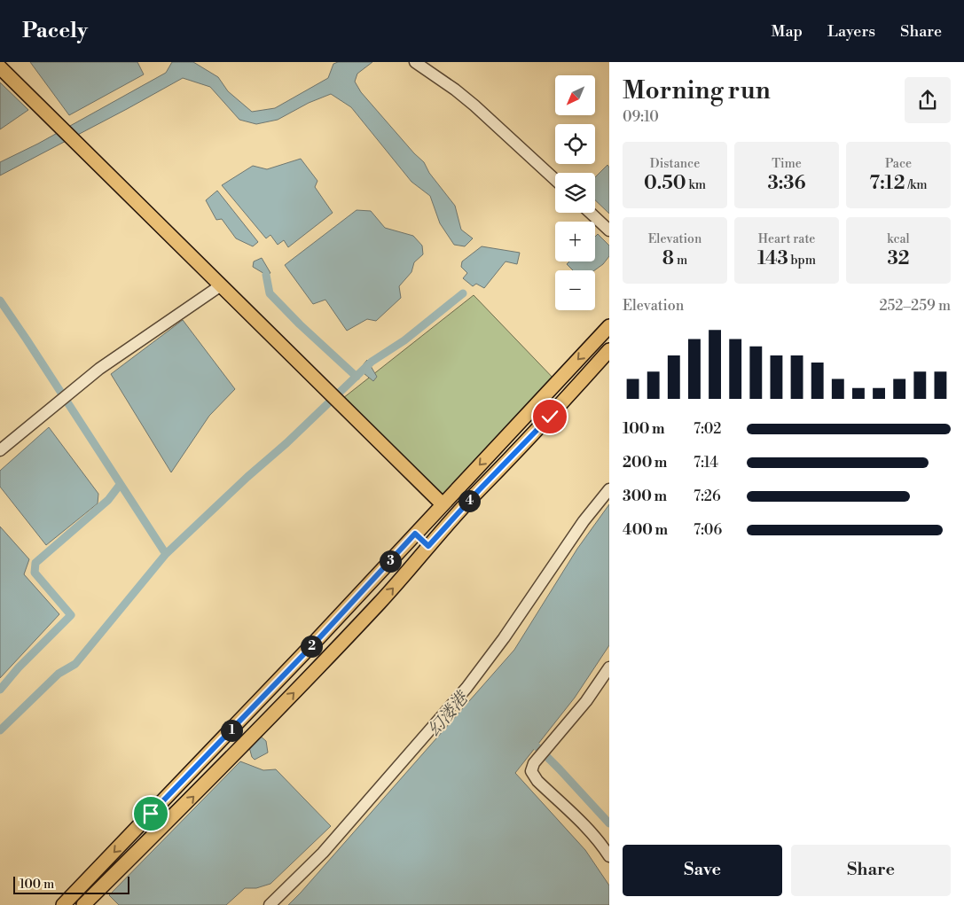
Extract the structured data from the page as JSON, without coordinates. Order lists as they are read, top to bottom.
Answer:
{
  "water": ["幻溇港"],
  "scale_bar": "100 m",
  "north": "bottom left",
  "page": {
    "header": "Pacely",
    "nav": ["Map", "Layers", "Share"],
    "heading": ["Morning run", "09:10"],
    "map_buttons": ["+", "−"],
    "stats": [
      ["Distance", "0.50 km"],
      ["Time", "3:36"],
      ["Pace", "7:12 /km"],
      ["Elevation", "8 m"],
      ["Heart rate", "143 bpm"],
      ["kcal", "32"]
    ],
    "chart": ["Elevation", "252–259 m"],
    "list": [
      {
        "name": "100 m",
        "note": "7:02"
      },
      {
        "name": "200 m",
        "note": "7:14"
      },
      {
        "name": "300 m",
        "note": "7:26"
      },
      {
        "name": "400 m",
        "note": "7:06"
      }
    ],
    "pins": [
      "4",
      "3",
      "2",
      "1"
    ],
    "buttons": ["Save", "Share"],
    "scale": "100 m"
  }
}
